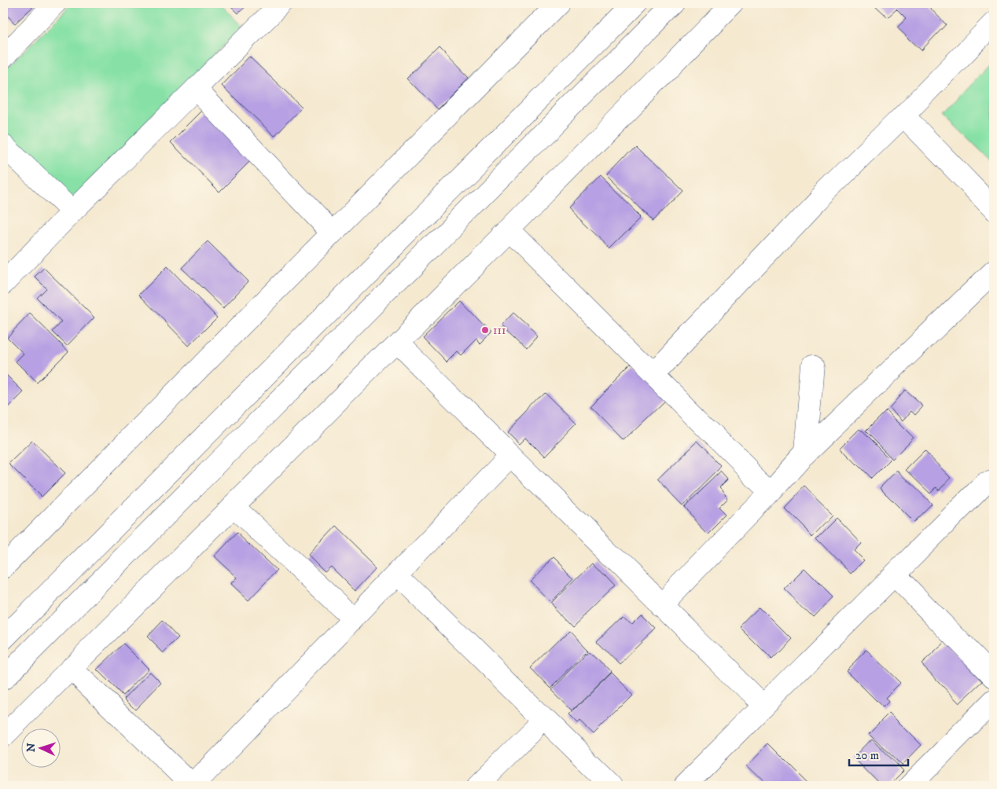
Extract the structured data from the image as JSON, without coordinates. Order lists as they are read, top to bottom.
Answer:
{
  "places": ["111"],
  "scale_bar": "20 m",
  "north": "left"
}
